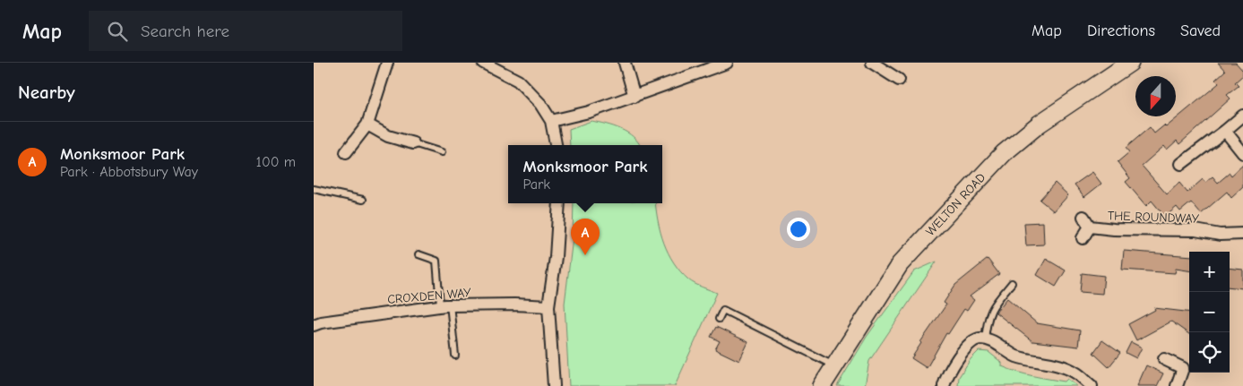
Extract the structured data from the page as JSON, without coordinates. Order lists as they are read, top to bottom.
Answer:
{
  "streets": {
    "street": ["WELTON ROAD", "THE ROUNDWAY", "CROXDEN WAY"]
  },
  "north": "bottom",
  "page": {
    "header": "Map",
    "search": "Search here",
    "nav": ["Map", "Directions", "Saved"],
    "heading": "Nearby",
    "list": [
      {
        "mark": "A",
        "name": "Monksmoor Park",
        "note": "Park · Abbotsbury Way",
        "value": "100 m"
      }
    ],
    "popup": ["Monksmoor Park", "Park"],
    "pins": "A",
    "map_buttons": ["+", "−"]
  }
}
